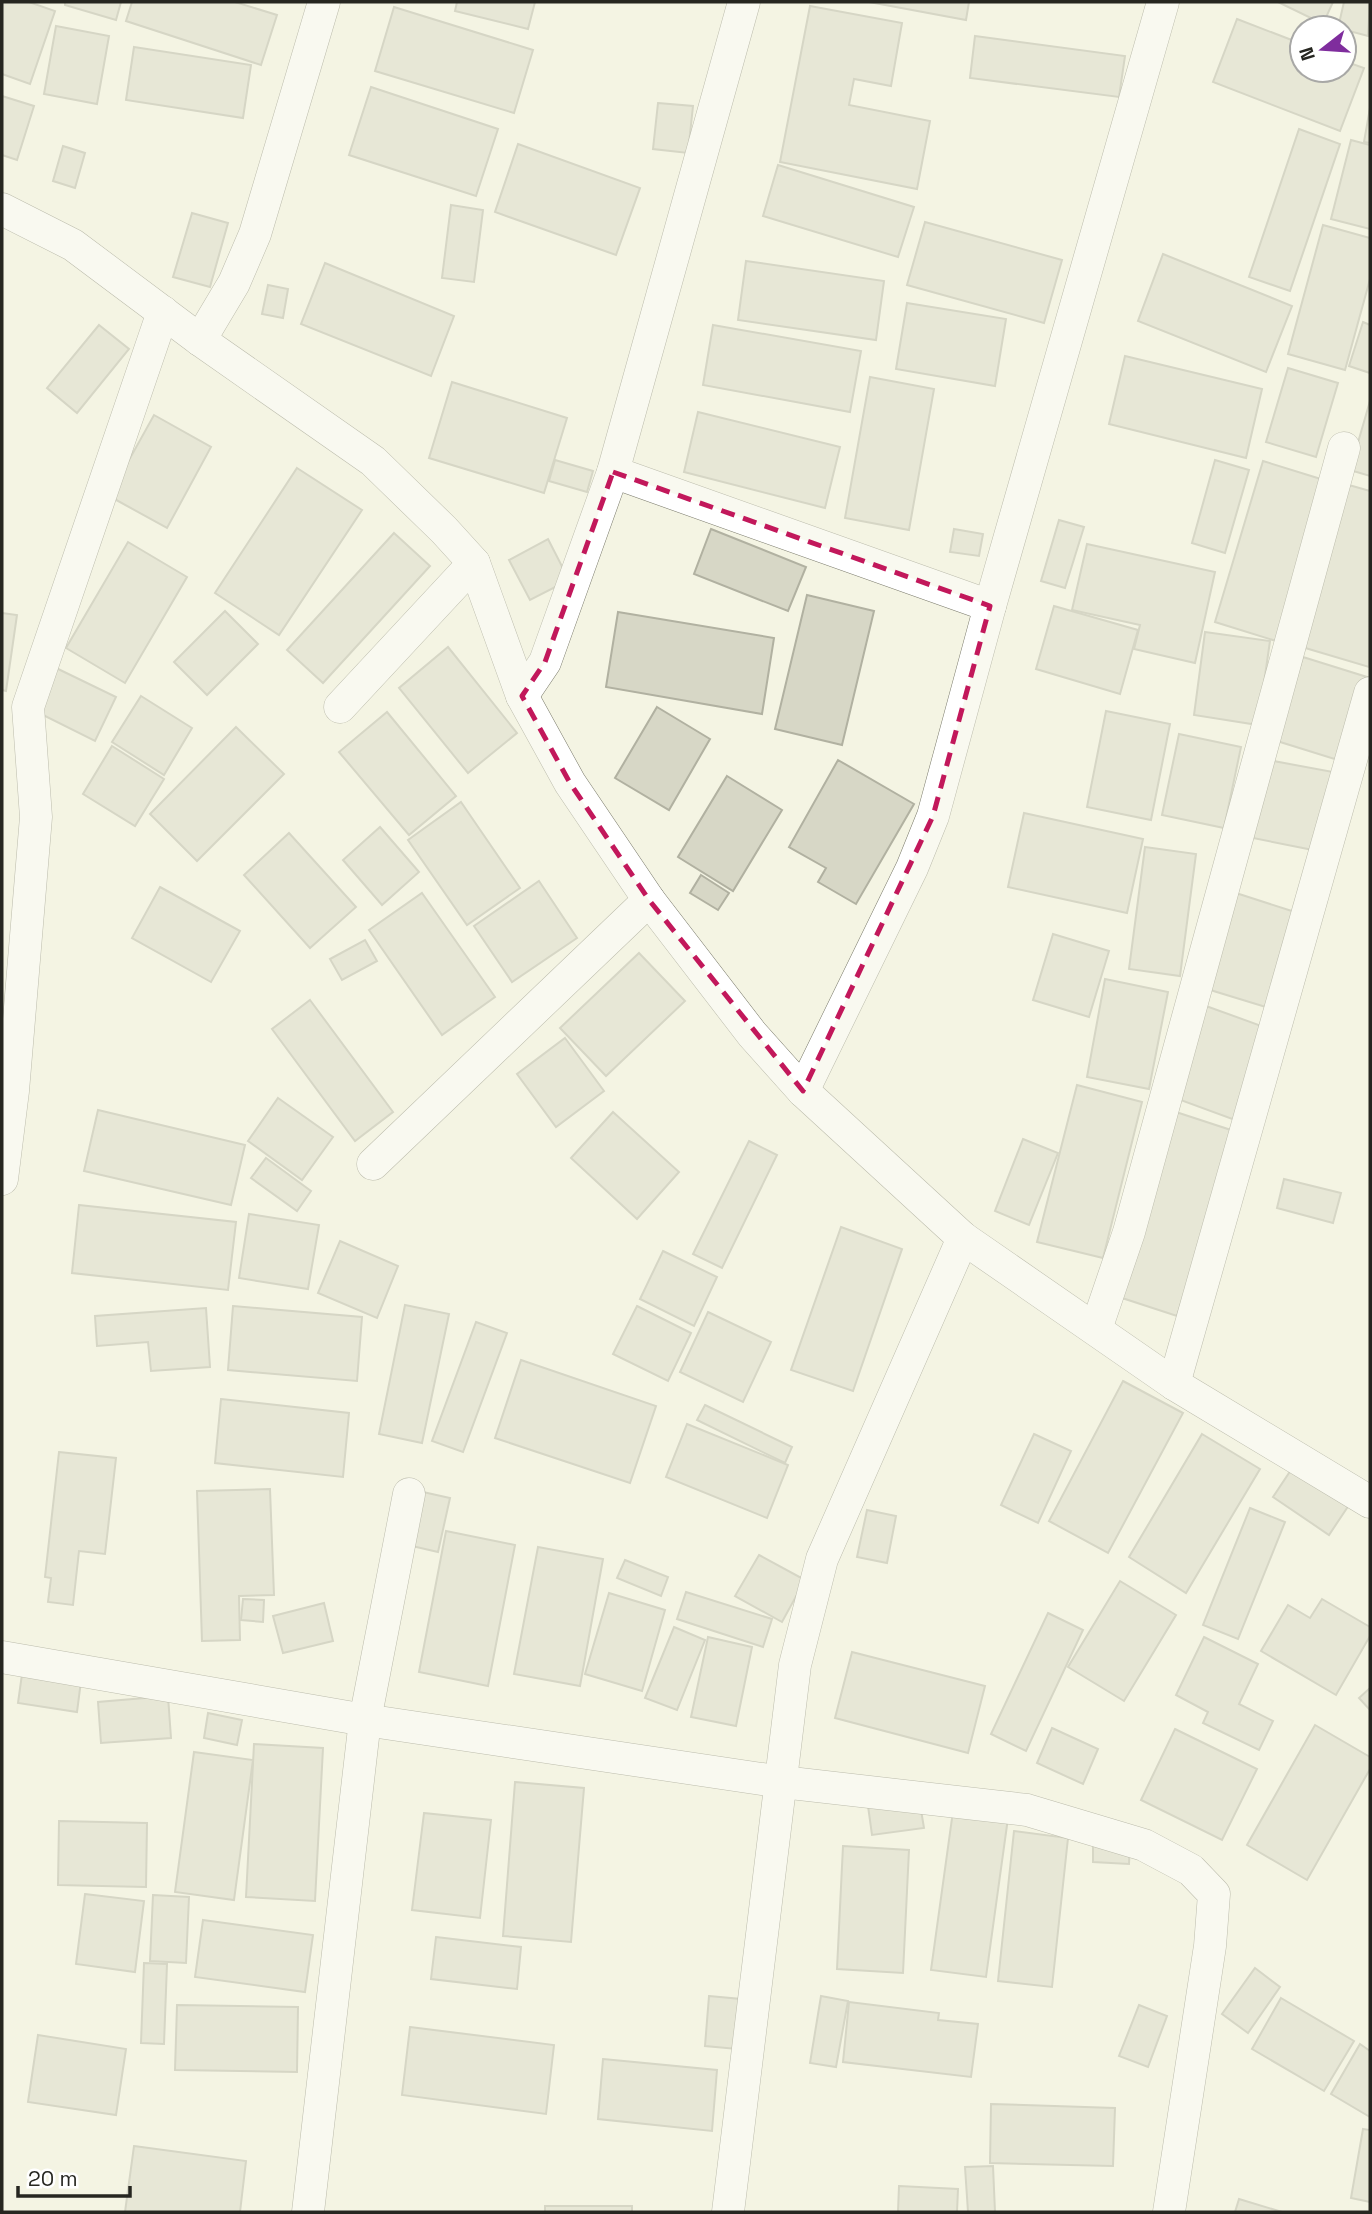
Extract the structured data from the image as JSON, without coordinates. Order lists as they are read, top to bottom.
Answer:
{
  "scale_bar": "20 m",
  "north": "left"
}
